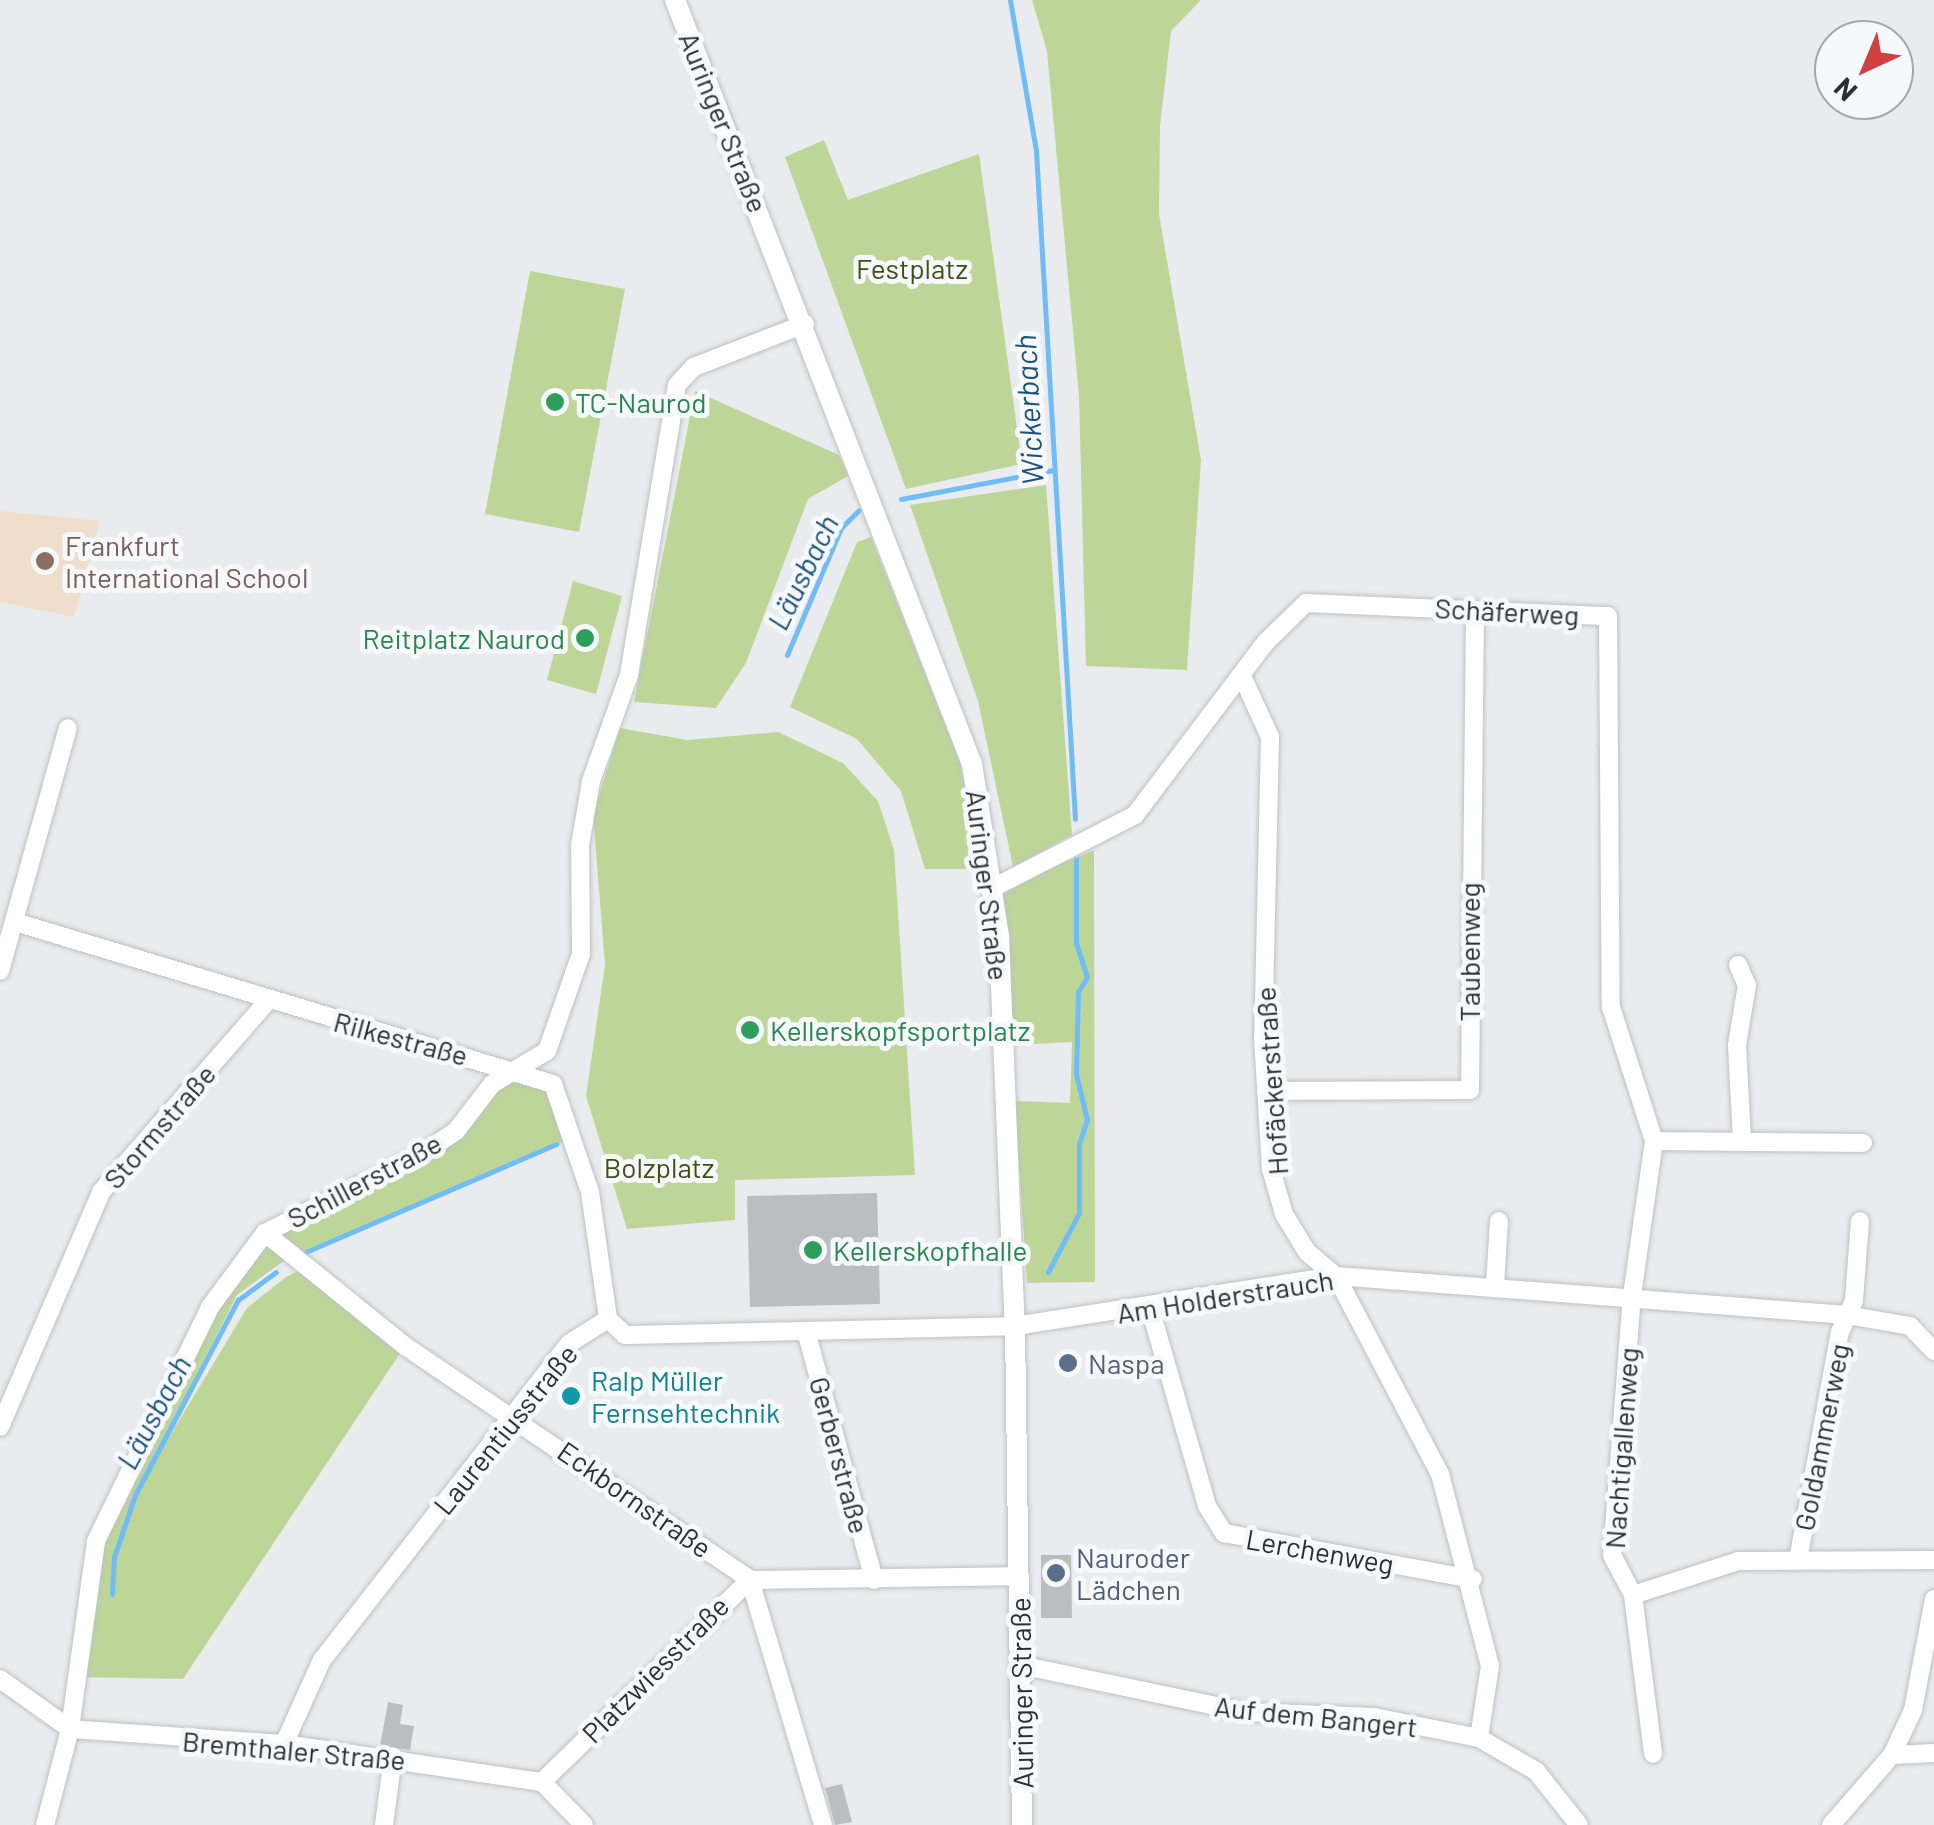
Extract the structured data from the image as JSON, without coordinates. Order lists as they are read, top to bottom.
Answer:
{
  "streets": {
    "street": [
      "Auringer Straße",
      "Schäferweg",
      "Taubenweg",
      "Rilkestraße",
      "Hofäckerstraße",
      "Stormstraße",
      "Schillerstraße",
      "Am Holderstrauch",
      "Laurentiusstraße",
      "Goldammerweg",
      "Nachtigallenweg",
      "Gerberstraße",
      "Eckbornstraße",
      "Lerchenweg",
      "Platzwiesstraße",
      "Auf dem Bangert",
      "Bremthaler Straße"
    ]
  },
  "crossings": [
    ["Auringer Straße", "Schäferweg"],
    ["Auringer Straße", "Schillerstraße"],
    ["Auringer Straße", "Am Holderstrauch"],
    ["Auringer Straße", "Platzwiesstraße"],
    ["Auringer Straße", "Auf dem Bangert"],
    ["Schäferweg", "Taubenweg"],
    ["Schäferweg", "Hofäckerstraße"],
    ["Schäferweg", "Am Holderstrauch"],
    ["Schäferweg", "Nachtigallenweg"],
    ["Taubenweg", "Hofäckerstraße"],
    ["Rilkestraße", "Stormstraße"],
    ["Rilkestraße", "Schillerstraße"],
    ["Rilkestraße", "Laurentiusstraße"],
    ["Hofäckerstraße", "Am Holderstrauch"],
    ["Hofäckerstraße", "Lerchenweg"],
    ["Hofäckerstraße", "Auf dem Bangert"],
    ["Schillerstraße", "Eckbornstraße"],
    ["Schillerstraße", "Bremthaler Straße"],
    ["Am Holderstrauch", "Goldammerweg"],
    ["Am Holderstrauch", "Nachtigallenweg"],
    ["Am Holderstrauch", "Lerchenweg"],
    ["Laurentiusstraße", "Eckbornstraße"],
    ["Laurentiusstraße", "Bremthaler Straße"],
    ["Gerberstraße", "Platzwiesstraße"],
    ["Eckbornstraße", "Platzwiesstraße"],
    ["Platzwiesstraße", "Bremthaler Straße"]
  ],
  "water": ["Wickerbach", "Läusbach"],
  "parks": ["Festplatz", "Bolzplatz"],
  "places": [
    "TC-Naurod",
    "Frankfurt International School",
    "Reitplatz Naurod",
    "Kellerskopfsportplatz",
    "Kellerskopfhalle",
    "Naspa",
    "Ralp Müller Fernsehtechnik",
    "Nauroder Lädchen"
  ],
  "north": "bottom left"
}
